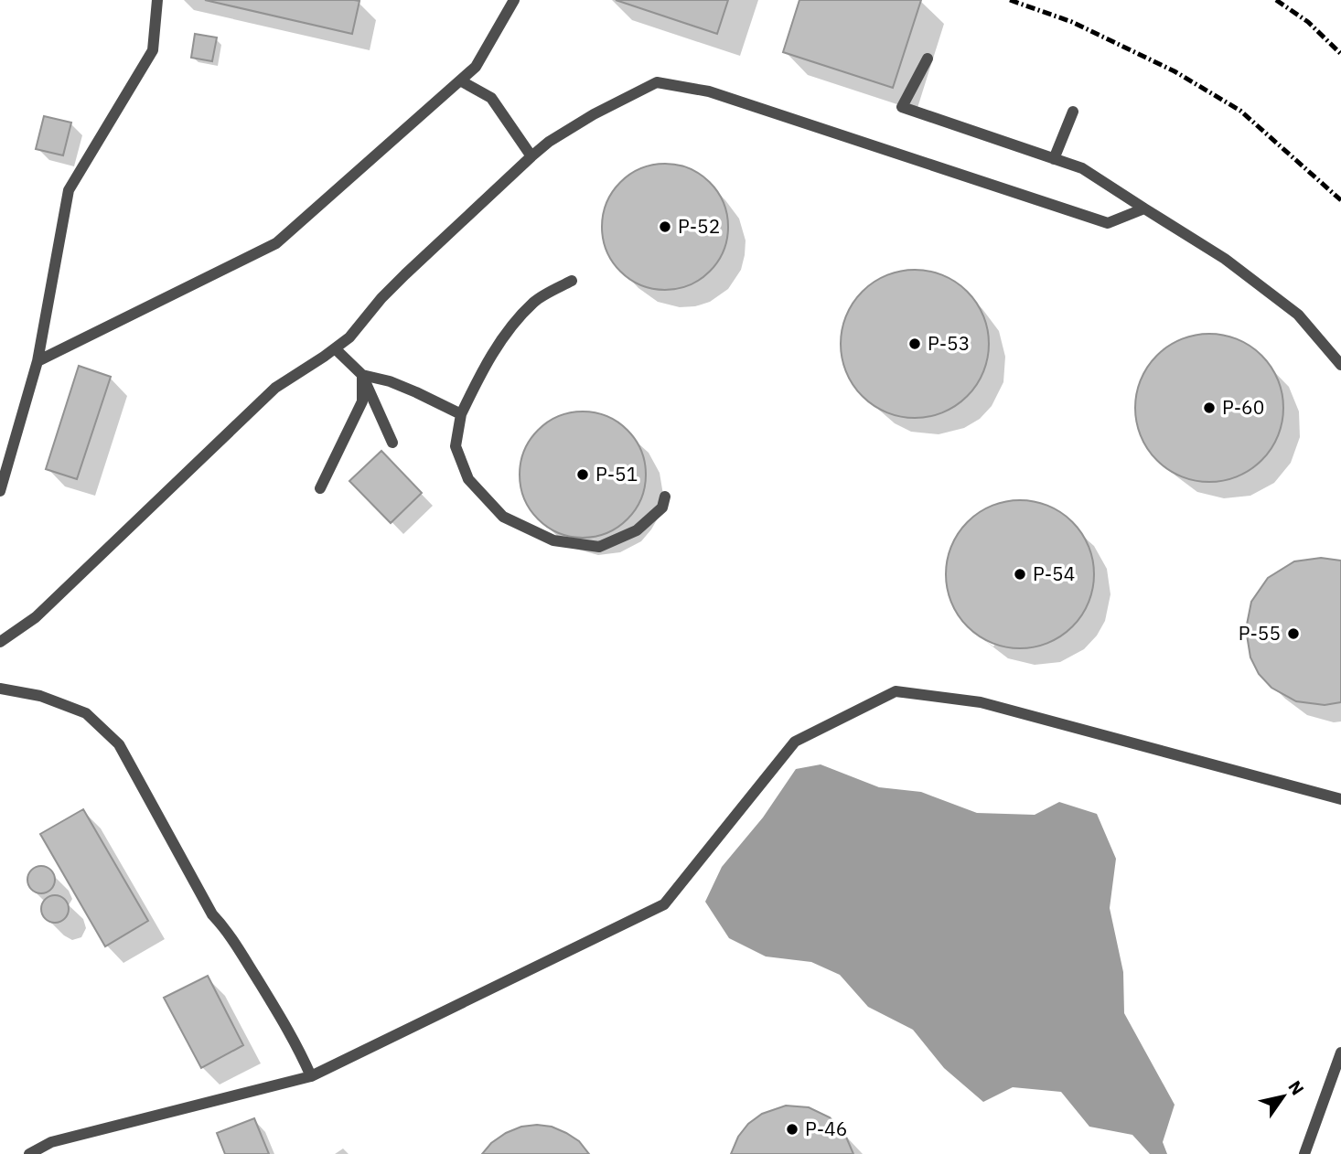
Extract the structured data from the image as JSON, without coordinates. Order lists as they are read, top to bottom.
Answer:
{
  "places": [
    "Р-52",
    "Р-53",
    "Р-60",
    "Р-51",
    "Р-54",
    "Р-55",
    "Р-46"
  ],
  "north": "top right"
}
